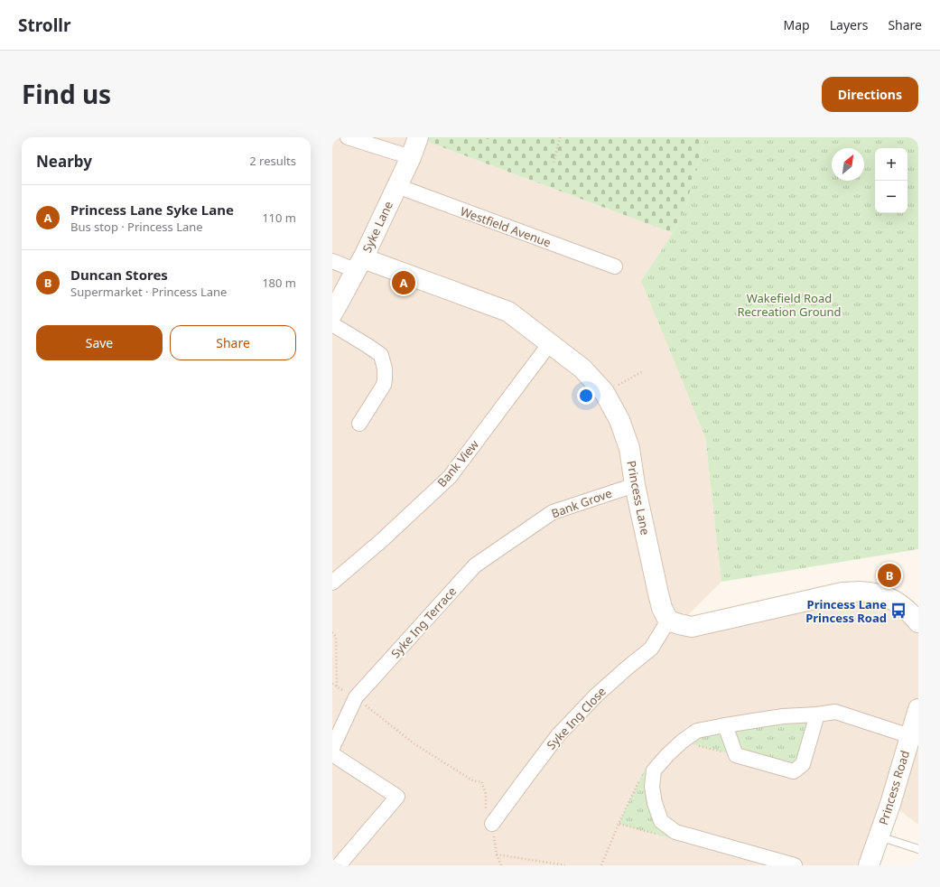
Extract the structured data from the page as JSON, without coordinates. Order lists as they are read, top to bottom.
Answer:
{
  "streets": {
    "street": [
      "Syke Lane",
      "Westfield Avenue",
      "Bank View",
      "Princess Lane",
      "Bank Grove",
      "Syke Ing Terrace",
      "Syke Ing Close",
      "Princess Road"
    ]
  },
  "crossings": [
    ["Syke Lane", "Westfield Avenue"],
    ["Syke Lane", "Princess Lane"],
    ["Bank View", "Princess Lane"],
    ["Princess Lane", "Bank Grove"],
    ["Princess Lane", "Syke Ing Close"],
    ["Bank Grove", "Syke Ing Terrace"]
  ],
  "parks": ["Wakefield Road Recreation Ground"],
  "places": {
    "bus stop": ["Princess Lane Princess Road"]
  },
  "north": "top right",
  "page": {
    "header": "Strollr",
    "nav": ["Map", "Layers", "Share"],
    "title": "Find us",
    "buttons": [
      "Directions",
      ["Save", "Share"]
    ],
    "heading": ["Nearby", "2 results"],
    "map_buttons": ["+", "−"],
    "list": [
      {
        "mark": "A",
        "name": "Princess Lane Syke Lane",
        "note": "Bus stop · Princess Lane",
        "value": "110 m"
      },
      {
        "mark": "B",
        "name": "Duncan Stores",
        "note": "Supermarket · Princess Lane",
        "value": "180 m"
      }
    ],
    "pins": ["A", "B"]
  }
}
